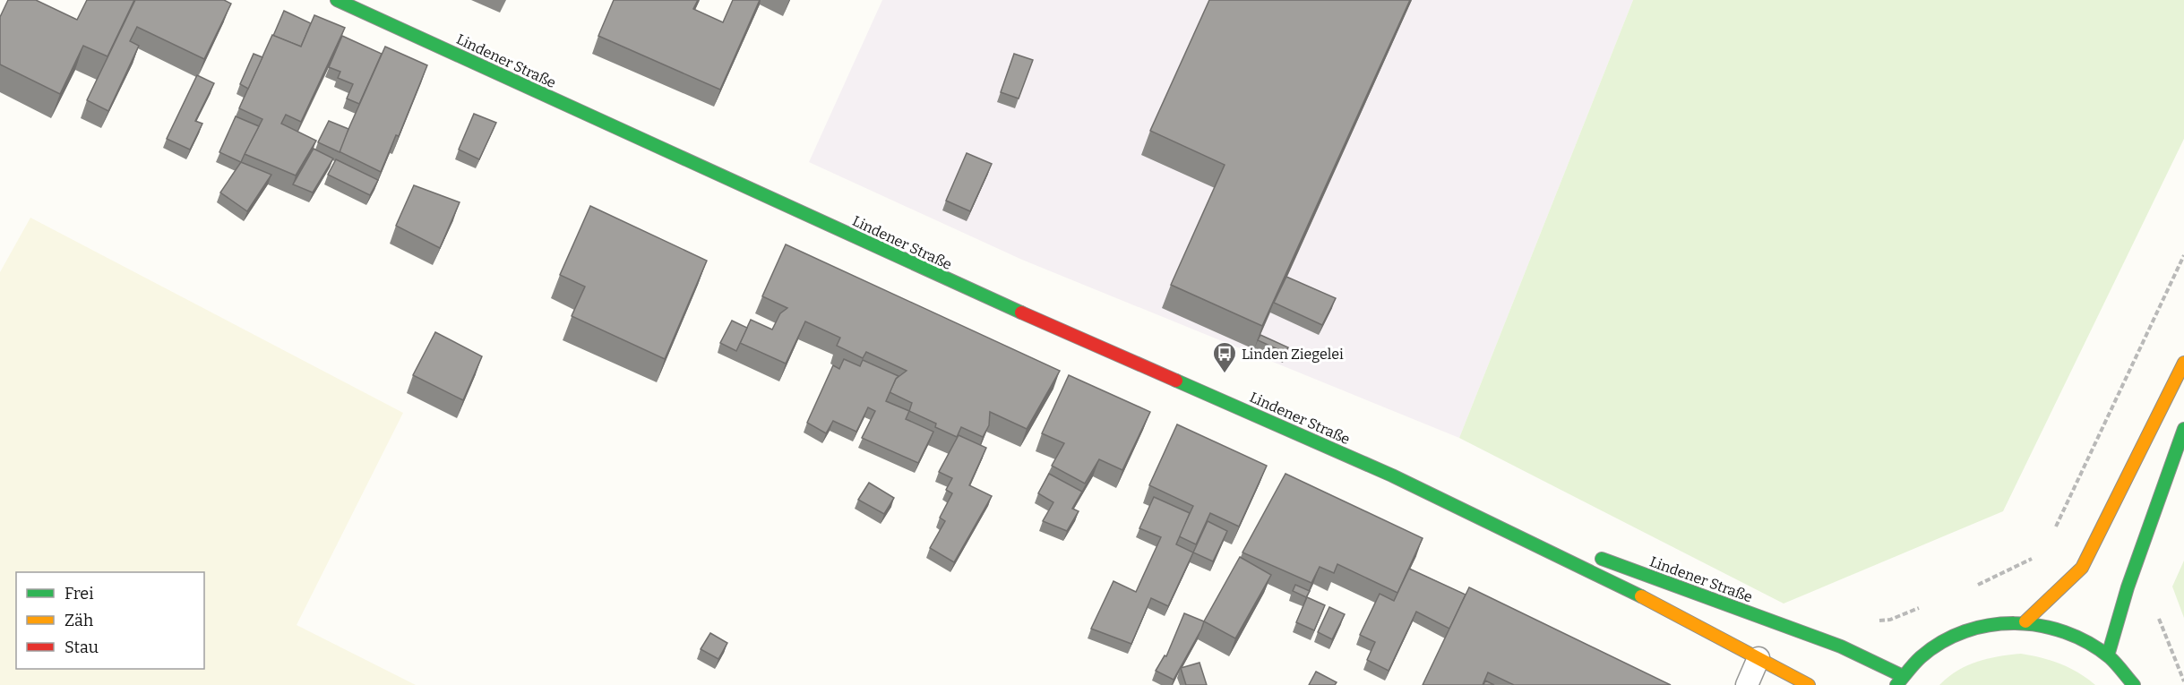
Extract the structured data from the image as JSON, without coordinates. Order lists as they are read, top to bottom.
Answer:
{
  "streets": {
    "main road": ["Lindener Straße"]
  },
  "places": {
    "bus stop": ["Linden Ziegelei"]
  },
  "legend": ["Frei", "Zäh", "Stau"]
}
